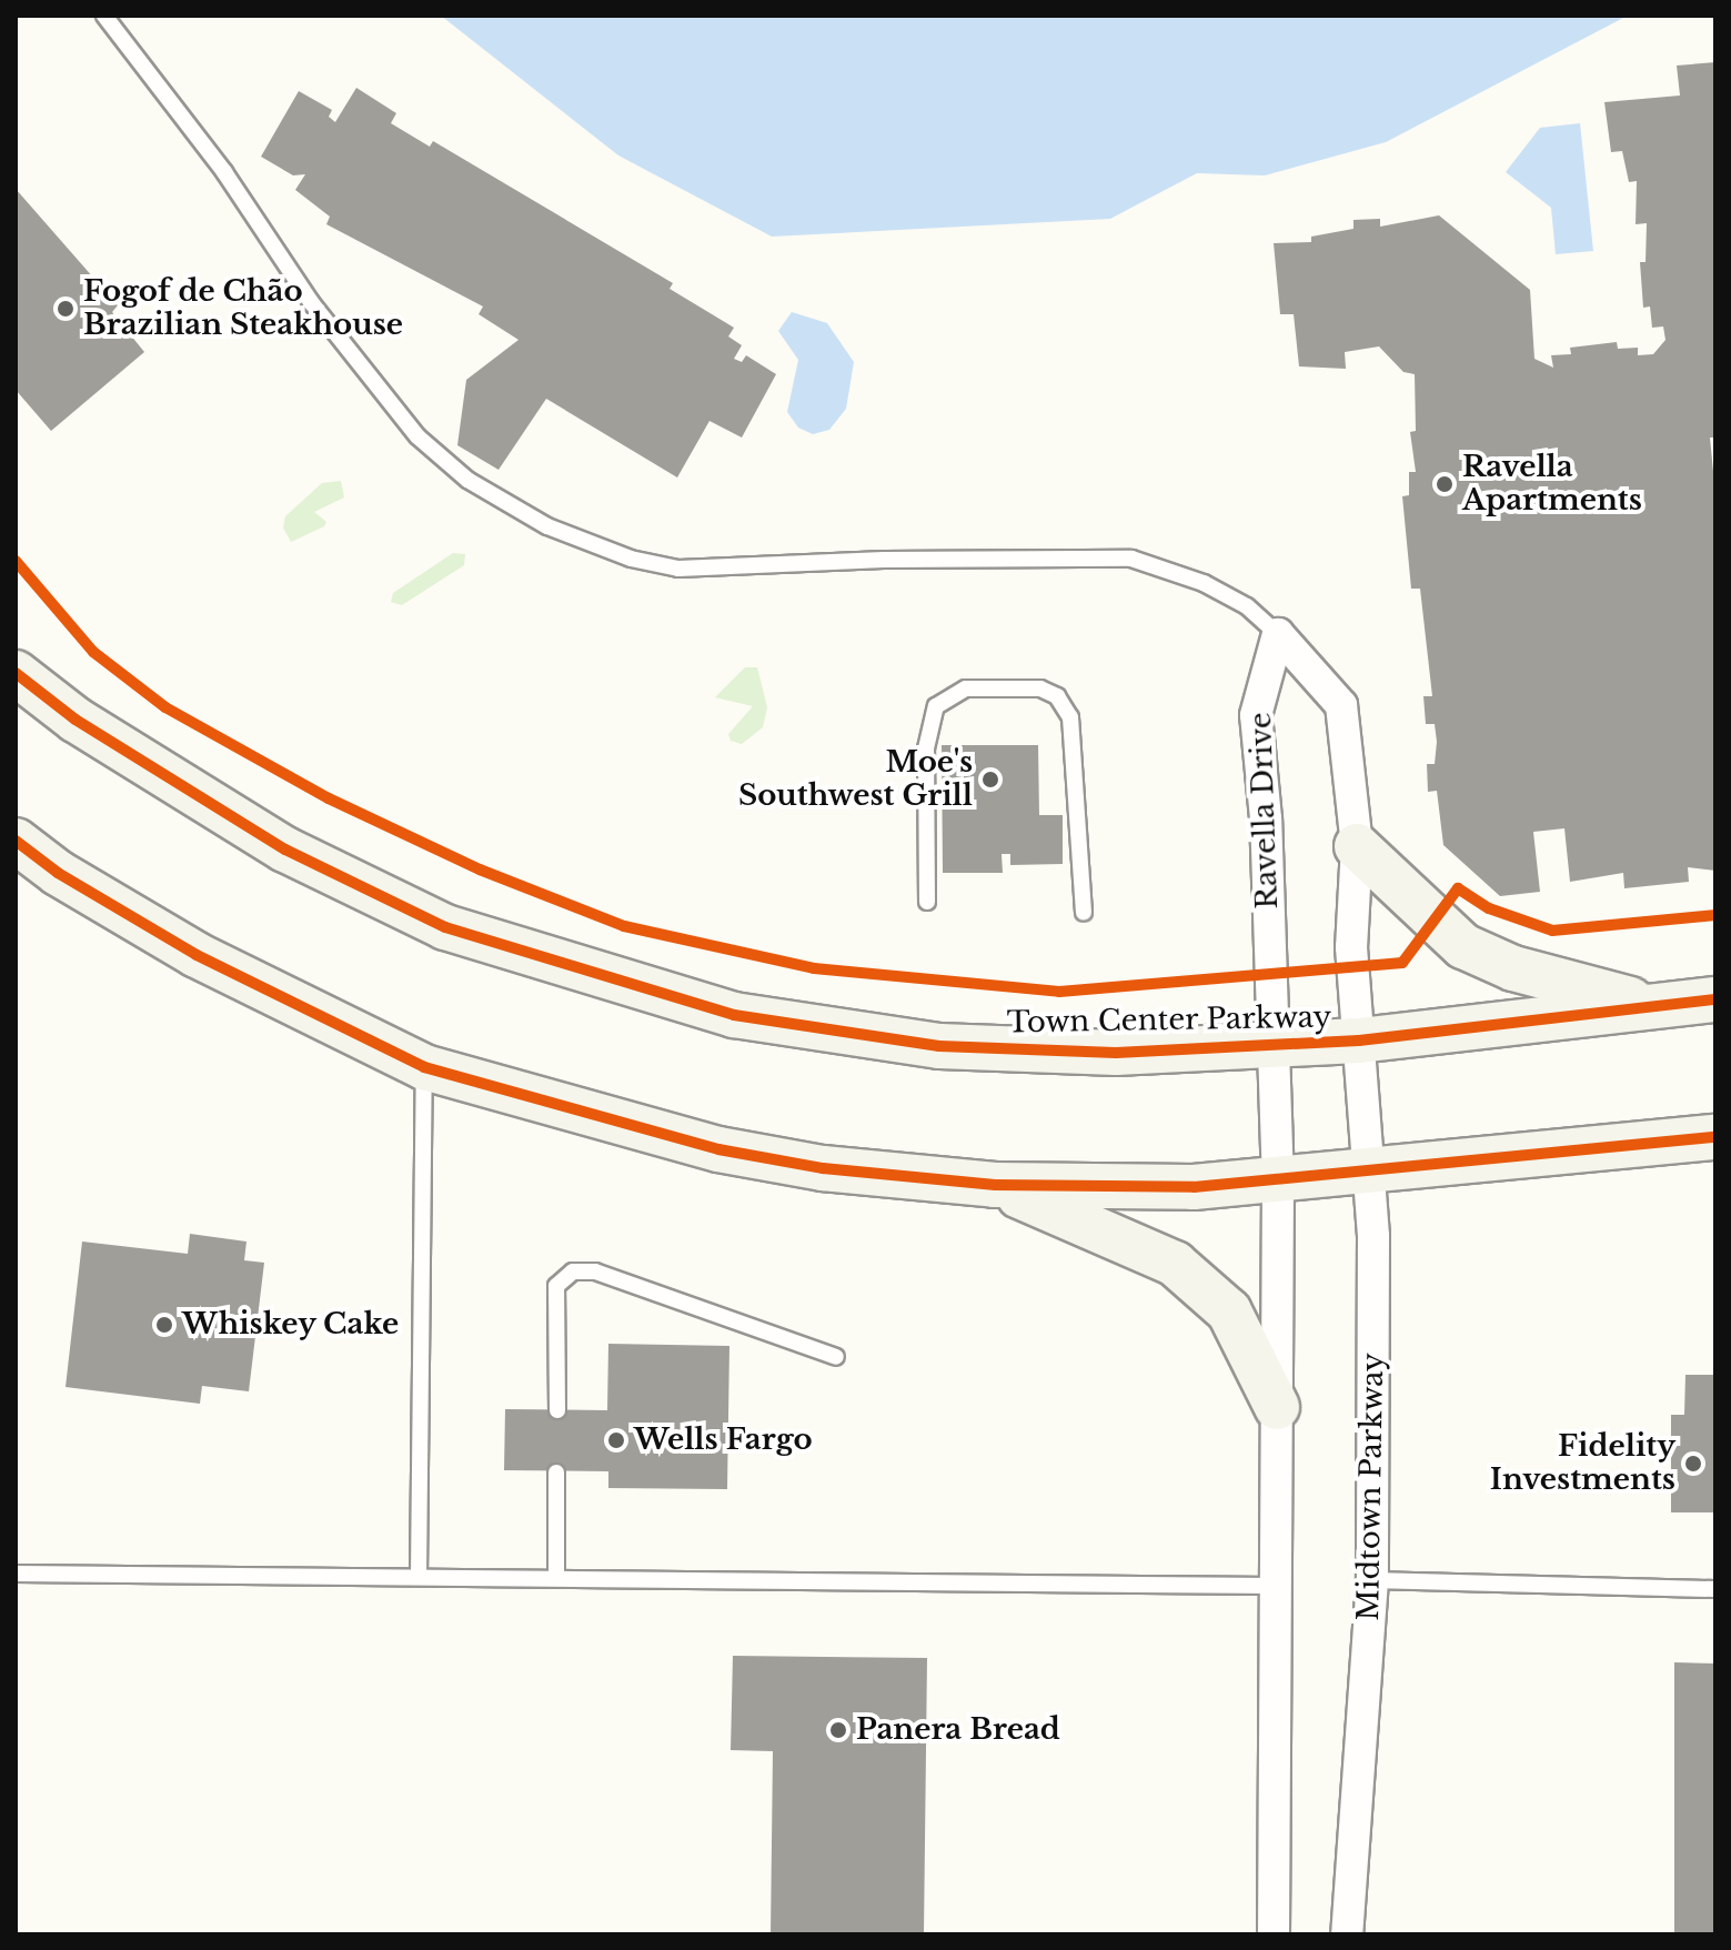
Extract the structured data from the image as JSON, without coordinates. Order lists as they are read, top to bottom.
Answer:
{
  "streets": {
    "main road": ["Town Center Parkway"],
    "street": ["Ravella Drive", "Midtown Parkway"]
  },
  "crossings": [
    ["Ravella Drive", "Town Center Parkway"],
    ["Town Center Parkway", "Midtown Parkway"]
  ],
  "places": [
    "Fogof de Chão Brazilian Steakhouse",
    "Ravella Apartments",
    "Moe's Southwest Grill",
    "Whiskey Cake",
    "Wells Fargo",
    "Fidelity Investments",
    "Panera Bread"
  ]
}
